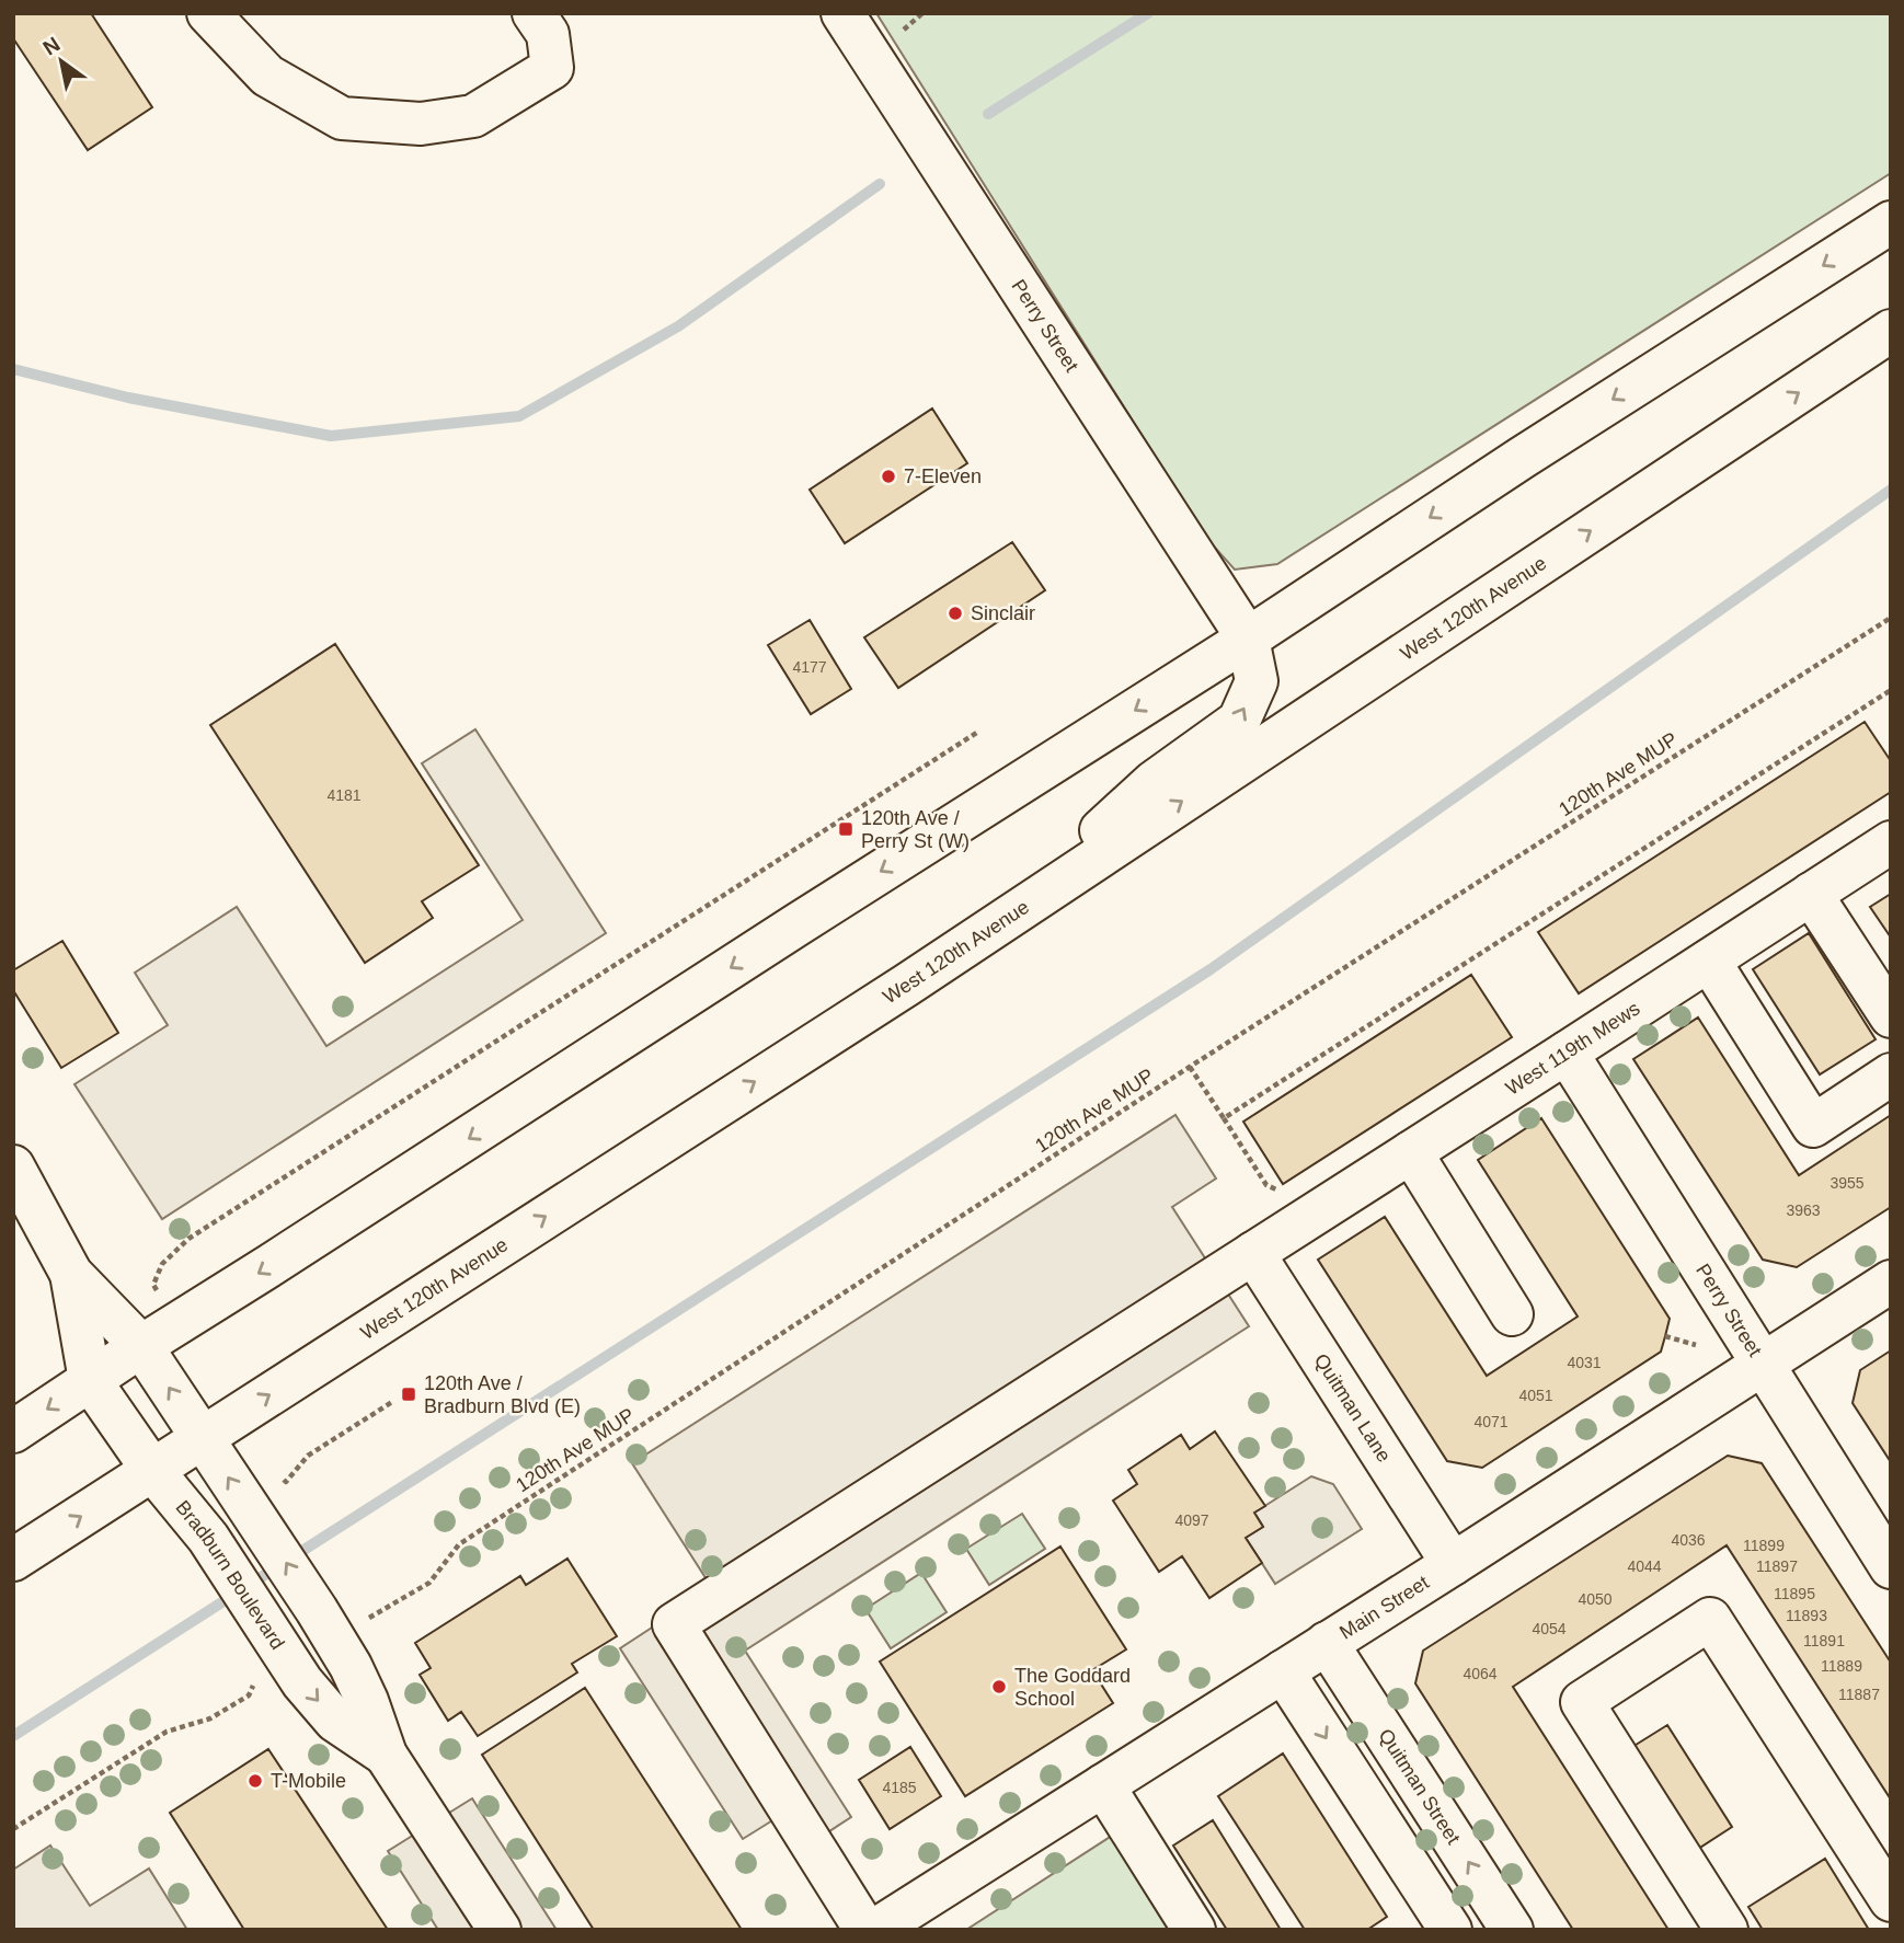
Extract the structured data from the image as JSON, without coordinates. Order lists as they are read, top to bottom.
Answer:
{
  "streets": {
    "street": [
      "Perry Street",
      "West 120th Avenue",
      "West 119th Mews",
      "Quitman Lane",
      "Bradburn Boulevard",
      "Main Street",
      "Quitman Street"
    ],
    "path": ["120th Ave MUP"]
  },
  "crossings": [
    ["Perry Street", "West 119th Mews"],
    ["Perry Street", "Main Street"],
    ["West 120th Avenue", "Bradburn Boulevard"],
    ["West 119th Mews", "Quitman Lane"],
    ["Quitman Lane", "Main Street"],
    ["Main Street", "Quitman Street"]
  ],
  "places": {
    "other": [
      "7-Eleven",
      "Sinclair",
      "The Goddard School",
      "T-Mobile"
    ],
    "transit": ["120th Ave / Perry St (W)", "120th Ave / Bradburn Blvd (E)"]
  },
  "house_numbers": [
    "4177",
    "4181",
    "3955",
    "3963",
    "4031",
    "4051",
    "4071",
    "4097",
    "4036",
    "11899",
    "4044",
    "11897",
    "11895",
    "4050",
    "11893",
    "4054",
    "11891",
    "11889",
    "4064",
    "11887",
    "4185"
  ],
  "north": "top left"
}
